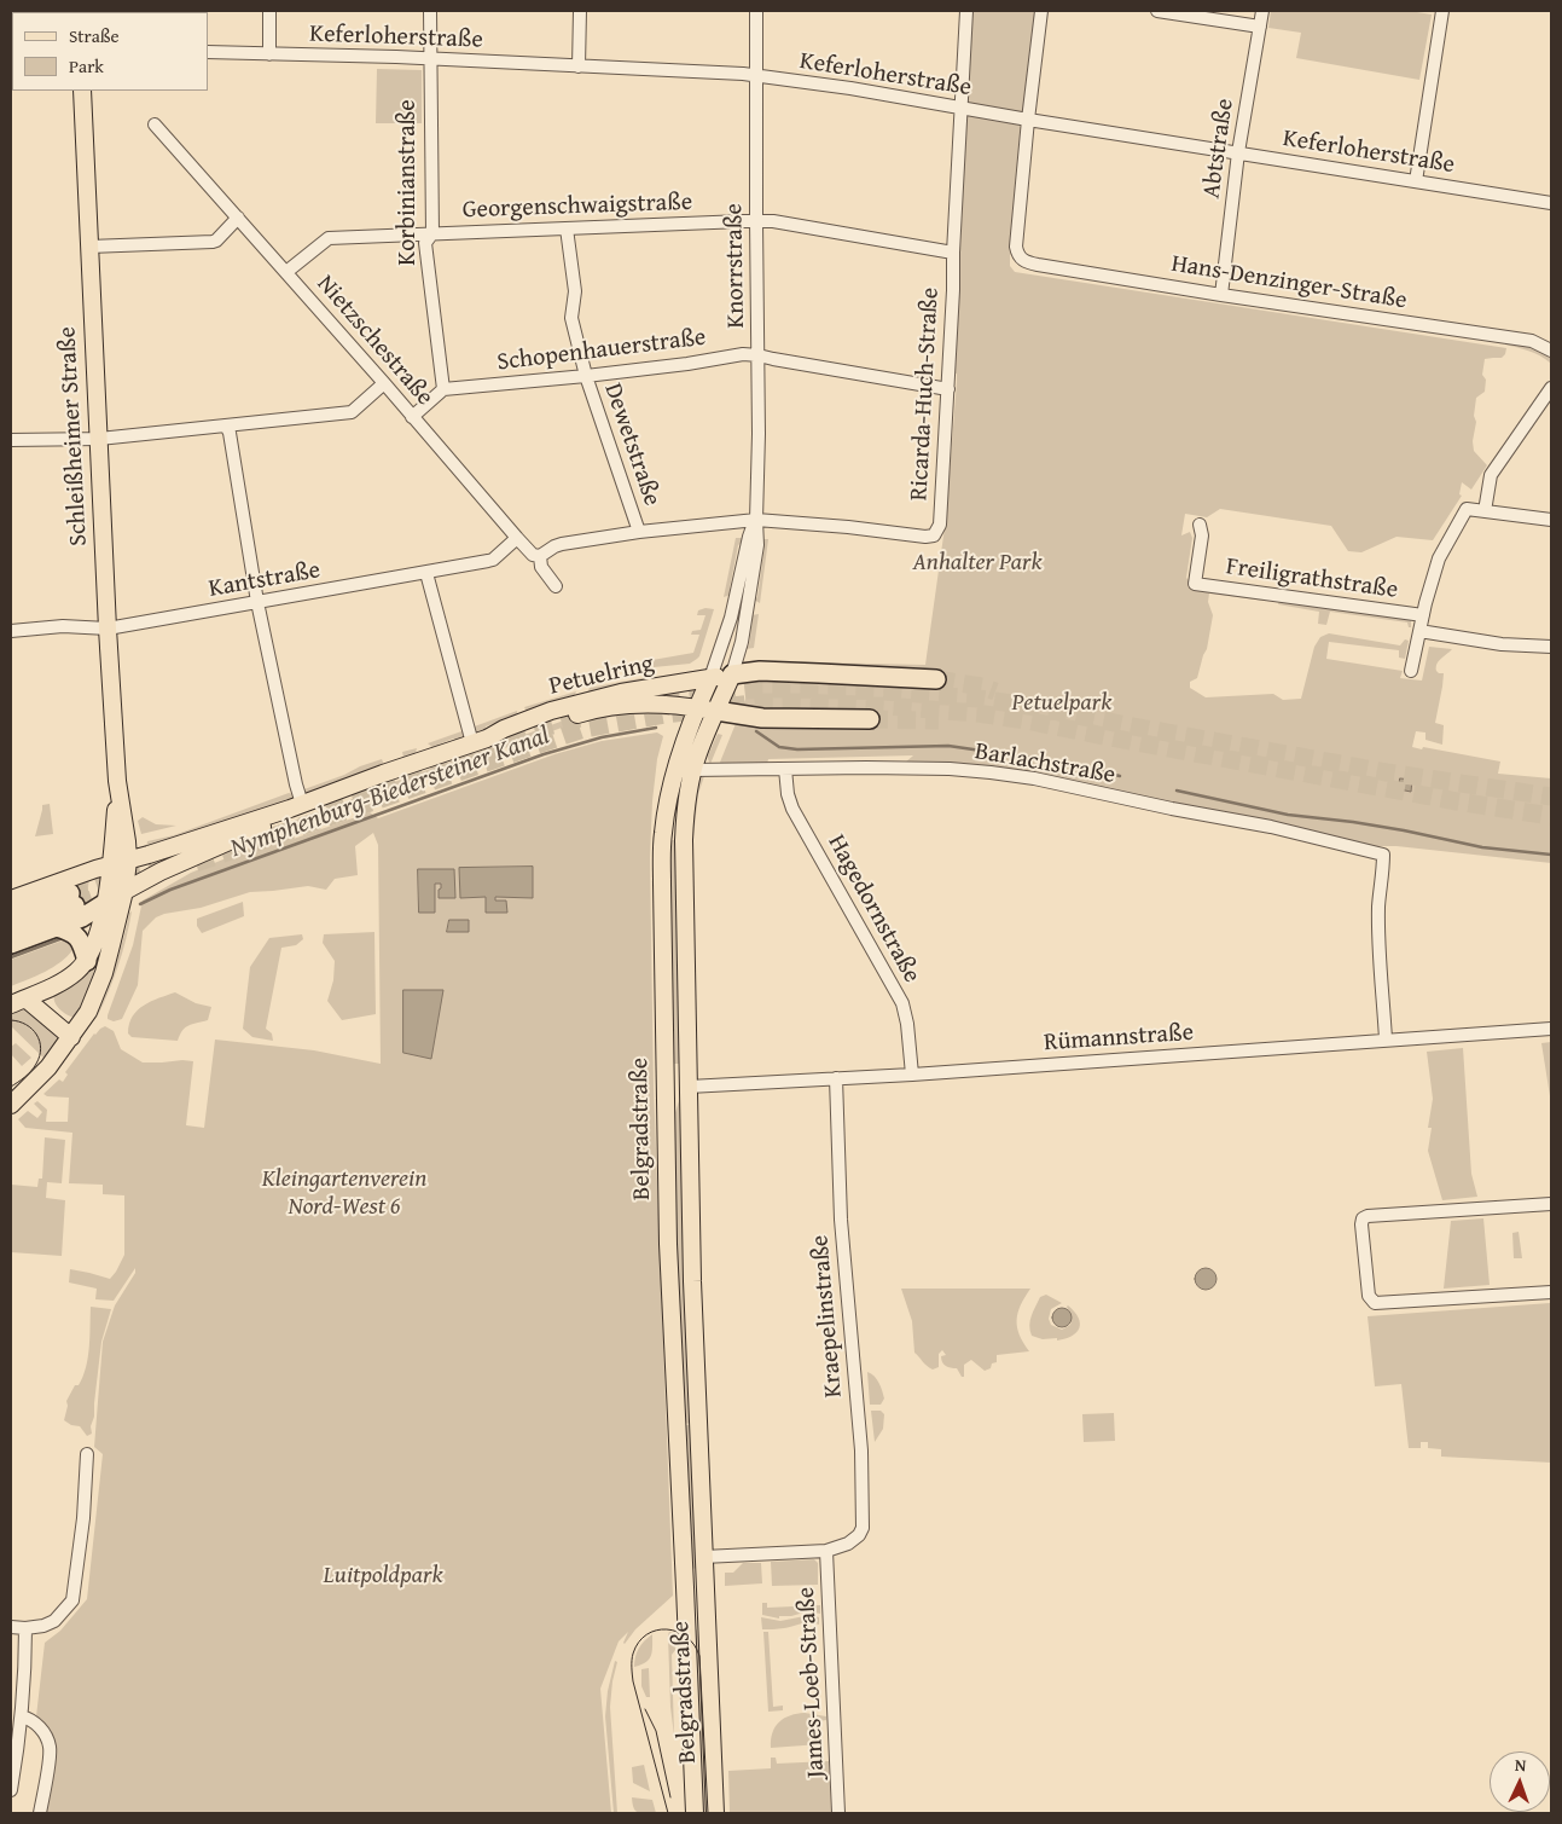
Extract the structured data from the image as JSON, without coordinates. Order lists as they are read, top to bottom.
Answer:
{
  "streets": {
    "main road": ["Schleißheimer Straße", "Petuelring", "Belgradstraße"],
    "street": [
      "Keferloherstraße",
      "Abtstraße",
      "Korbinianstraße",
      "Georgenschwaigstraße",
      "Knorrstraße",
      "Hans-Denzinger-Straße",
      "Nietzschestraße",
      "Schopenhauerstraße",
      "Ricarda-Huch-Straße",
      "Dewetstraße",
      "Freiligrathstraße",
      "Kantstraße",
      "Barlachstraße",
      "Hagedornstraße",
      "Rümannstraße",
      "Kraepelinstraße",
      "James-Loeb-Straße"
    ]
  },
  "crossings": [
    ["Keferloherstraße", "Abtstraße"],
    ["Keferloherstraße", "Korbinianstraße"],
    ["Keferloherstraße", "Knorrstraße"],
    ["Keferloherstraße", "Hans-Denzinger-Straße"],
    ["Keferloherstraße", "Ricarda-Huch-Straße"],
    ["Abtstraße", "Hans-Denzinger-Straße"],
    ["Korbinianstraße", "Georgenschwaigstraße"],
    ["Korbinianstraße", "Schopenhauerstraße"],
    ["Georgenschwaigstraße", "Knorrstraße"],
    ["Georgenschwaigstraße", "Nietzschestraße"],
    ["Georgenschwaigstraße", "Ricarda-Huch-Straße"],
    ["Georgenschwaigstraße", "Dewetstraße"],
    ["Knorrstraße", "Schopenhauerstraße"],
    ["Knorrstraße", "Ricarda-Huch-Straße"],
    ["Knorrstraße", "Petuelring"],
    ["Knorrstraße", "Belgradstraße"],
    ["Nietzschestraße", "Kantstraße"],
    ["Schopenhauerstraße", "Ricarda-Huch-Straße"],
    ["Schopenhauerstraße", "Dewetstraße"],
    ["Schleißheimer Straße", "Kantstraße"],
    ["Schleißheimer Straße", "Petuelring"],
    ["Petuelring", "Belgradstraße"],
    ["Barlachstraße", "Hagedornstraße"],
    ["Barlachstraße", "Rümannstraße"],
    ["Barlachstraße", "Belgradstraße"],
    ["Hagedornstraße", "Rümannstraße"],
    ["Rümannstraße", "Belgradstraße"],
    ["Rümannstraße", "Kraepelinstraße"],
    ["Kraepelinstraße", "James-Loeb-Straße"]
  ],
  "water": ["Nymphenburg-Biedersteiner Kanal"],
  "parks": [
    "Anhalter Park",
    "Petuelpark",
    "Kleingartenverein Nord-West 6",
    "Luitpoldpark"
  ],
  "legend": ["Straße", "Park"],
  "north": "top"
}
